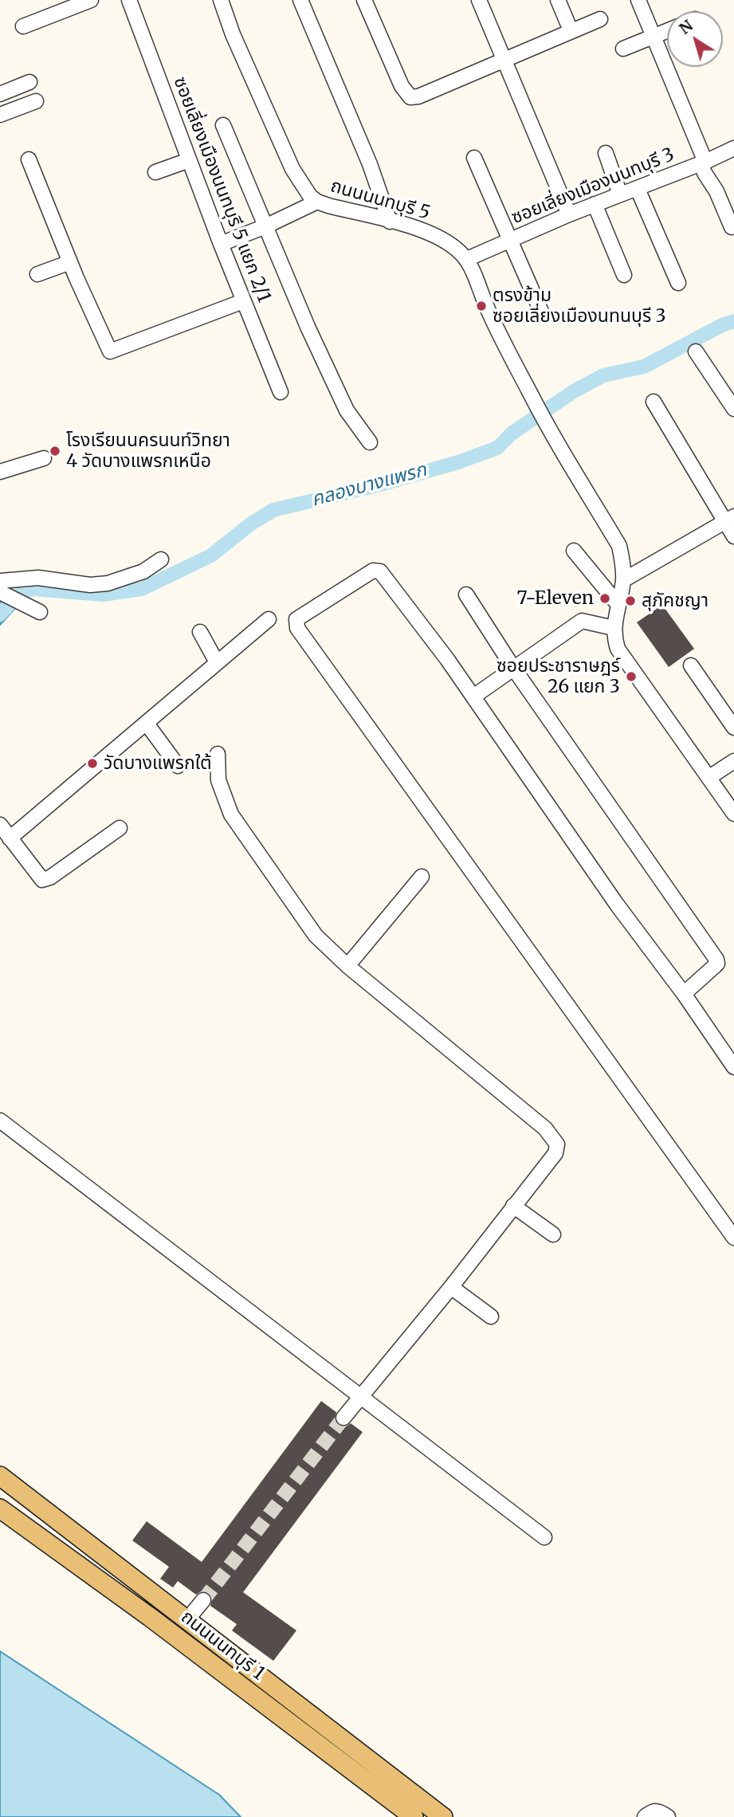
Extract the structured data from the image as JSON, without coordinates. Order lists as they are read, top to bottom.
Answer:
{
  "streets": {
    "main road": ["ถนนนนทบุรี 1"],
    "street": ["ซอยเลี่ยงเมืองนนทบุรี 3", "ซอยเลี่ยงเมืองนนทบุรี 5 แยก 2/1", "ถนนนนทบุรี 5"]
  },
  "crossings": [
    ["ซอยเลี่ยงเมืองนนทบุรี 3", "ถนนนนทบุรี 5"]
  ],
  "water": ["คลองบางแพรก"],
  "places": [
    "ตรงข้าม ซอยเลี่ยงเมืองนทนบุรี 3",
    "โรงเรียนนครนนท์วิทยา 4 วัดบางแพรกเหนือ",
    "7-Eleven",
    "สุภัคชญา",
    "ซอยประชาราษฎร์ 26 แยก 3",
    "วัดบางแพรกใต้"
  ],
  "north": "top left"
}
